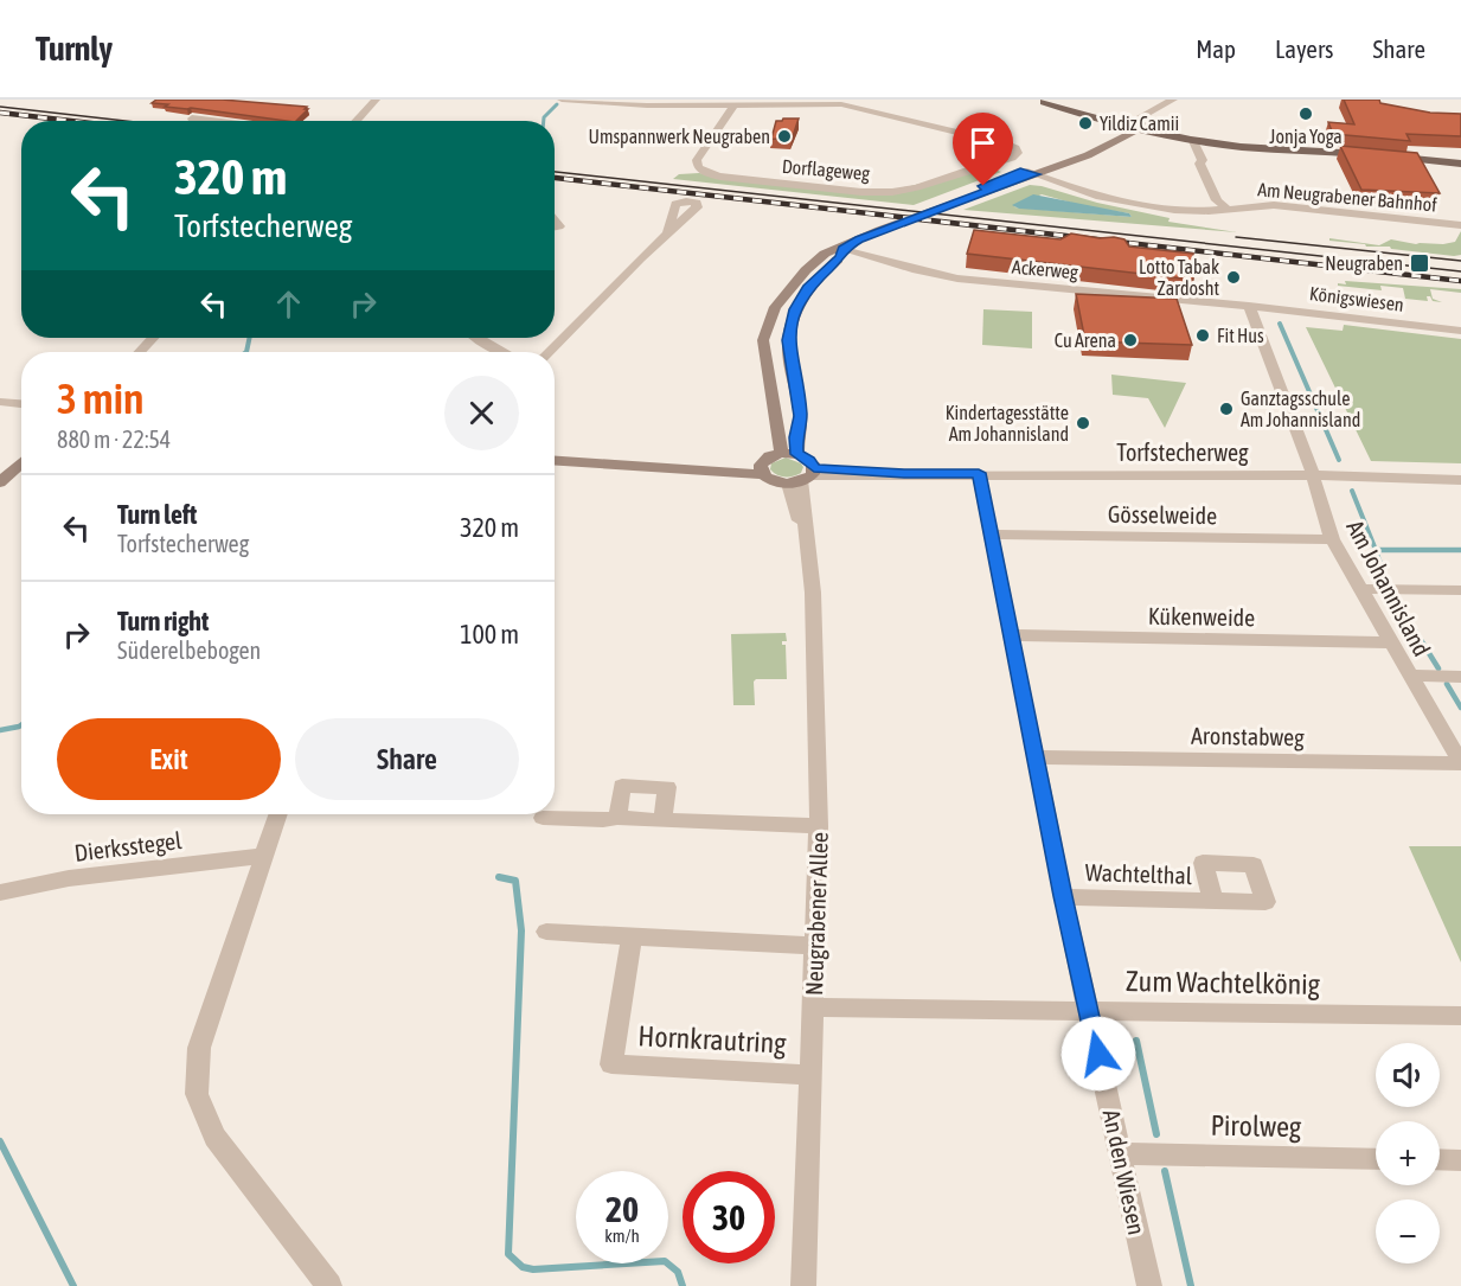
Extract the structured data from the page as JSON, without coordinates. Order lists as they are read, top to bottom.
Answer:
{
  "streets": {
    "street": [
      "Dorflageweg",
      "Am Neugrabener Bahnhof",
      "Ackerweg",
      "Königswiesen",
      "Torfstecherweg",
      "Gösselweide",
      "Am Johannisland",
      "Kükenweide",
      "Aronstabweg",
      "Dierksstegel",
      "Wachtelthal",
      "Neugrabener Allee",
      "Zum Wachtelkönig",
      "Hornkrautring",
      "Pirolweg",
      "An den Wiesen"
    ]
  },
  "crossings": [
    ["Ackerweg", "Königswiesen"],
    ["Ackerweg", "Am Johannisland"],
    ["Königswiesen", "Am Johannisland"],
    ["Torfstecherweg", "Am Johannisland"],
    ["Torfstecherweg", "Neugrabener Allee"],
    ["Torfstecherweg", "An den Wiesen"],
    ["Gösselweide", "Am Johannisland"],
    ["Gösselweide", "An den Wiesen"],
    ["Am Johannisland", "Kükenweide"],
    ["Am Johannisland", "Aronstabweg"],
    ["Kükenweide", "An den Wiesen"],
    ["Aronstabweg", "An den Wiesen"],
    ["Wachtelthal", "An den Wiesen"],
    ["Neugrabener Allee", "Zum Wachtelkönig"],
    ["Neugrabener Allee", "Hornkrautring"],
    ["Zum Wachtelkönig", "An den Wiesen"],
    ["Pirolweg", "An den Wiesen"]
  ],
  "places": {
    "other": [
      "Jonja Yoga",
      "Yildiz Camii",
      "Umspannwerk Neugraben",
      "Lotto Tabak Zardosht",
      "Fit Hus",
      "Cu Arena",
      "Ganztagsschule Am Johannisland",
      "Kindertagesstätte Am Johannisland"
    ],
    "transit": ["Neugraben"]
  },
  "page": {
    "header": "Turnly",
    "nav": ["Map", "Layers", "Share"],
    "turn": ["320 m", "Torfstecherweg"],
    "heading": ["3 min", "880 m · 22:54"],
    "list": [
      {
        "name": "Turn left",
        "note": "Torfstecherweg",
        "value": "320 m"
      },
      {
        "name": "Turn right",
        "note": "Süderelbebogen",
        "value": "100 m"
      }
    ],
    "buttons": ["Exit", "Share"],
    "map_buttons": ["+", "−"],
    "speed": "20 km/h",
    "limit": "30"
  }
}
